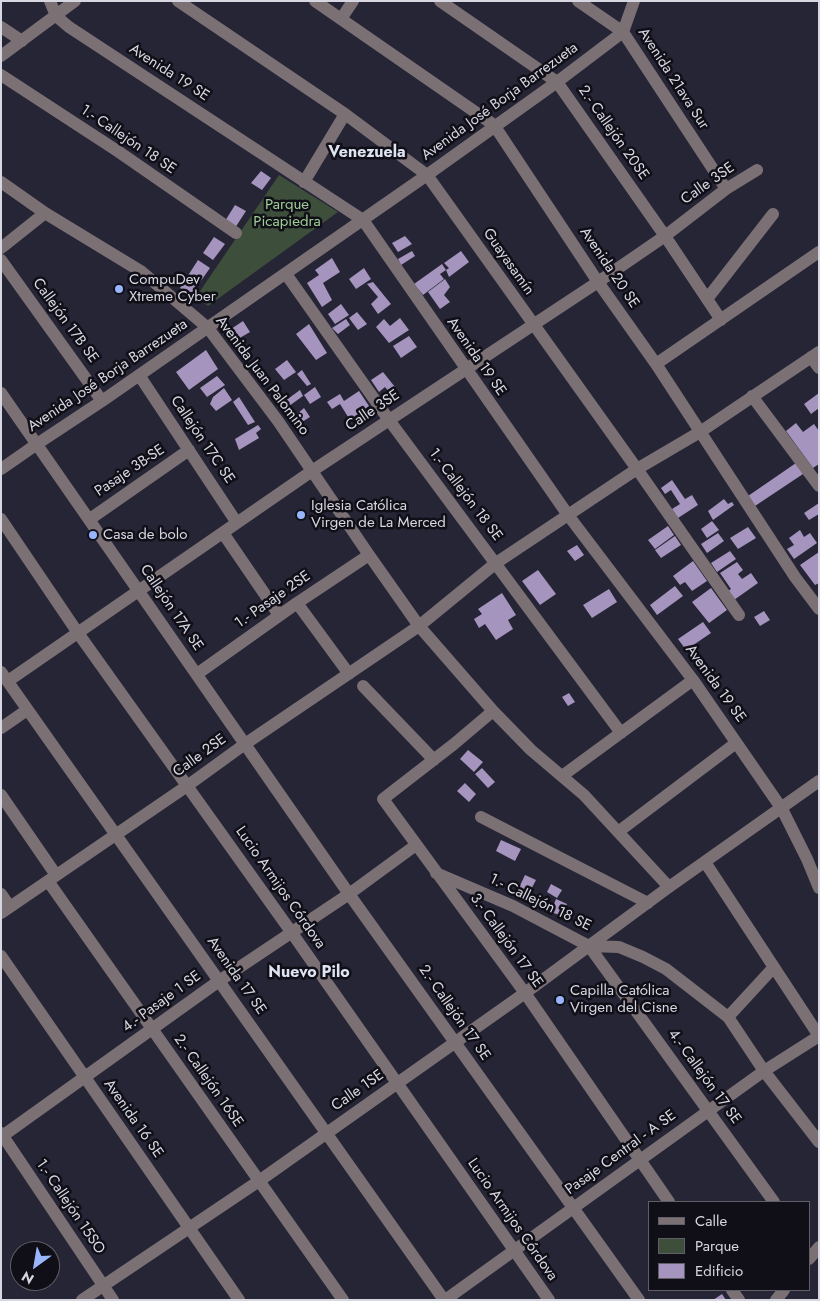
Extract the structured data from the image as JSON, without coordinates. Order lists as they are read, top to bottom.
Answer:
{
  "streets": {
    "street": [
      "Avenida 19 SE",
      "Avenida 21ava Sur",
      "Avenida José Borja Barrezueta",
      "2.- Callejón 20SE",
      "1.- Callejón 18 SE",
      "Calle 3SE",
      "Guayasamín",
      "Avenida 20 SE",
      "Callejón 17B SE",
      "Avenida Juan Palomino",
      "Callejón 17C SE",
      "Pasaje 3B-SE",
      "1.- Pasaje 2SE",
      "Callejón 17A SE",
      "Calle 2SE",
      "Lucio Armijos Córdova",
      "3.- Callejón 17 SE",
      "Avenida 17 SE",
      "4.- Pasaje 1 SE",
      "2.- Callejón 17 SE",
      "4.- Callejón 17 SE",
      "2.- Callejón 16SE",
      "Calle 1SE",
      "Avenida 16 SE",
      "Pasaje Central - A SE",
      "1.- Callejón 15SO"
    ]
  },
  "crossings": [
    ["Avenida 19 SE", "Avenida José Borja Barrezueta"],
    ["Avenida 19 SE", "Calle 3SE"],
    ["Avenida 19 SE", "Calle 2SE"],
    ["Avenida 19 SE", "Calle 1SE"],
    ["Avenida 21ava Sur", "Avenida José Borja Barrezueta"],
    ["Avenida 21ava Sur", "Calle 3SE"],
    ["Avenida José Borja Barrezueta", "2.- Callejón 20SE"],
    ["Avenida José Borja Barrezueta", "1.- Callejón 18 SE"],
    ["Avenida José Borja Barrezueta", "Guayasamín"],
    ["Avenida José Borja Barrezueta", "Avenida 20 SE"],
    ["Avenida José Borja Barrezueta", "Callejón 17B SE"],
    ["Avenida José Borja Barrezueta", "Avenida Juan Palomino"],
    ["Avenida José Borja Barrezueta", "Callejón 17C SE"],
    ["Avenida José Borja Barrezueta", "Callejón 17A SE"],
    ["2.- Callejón 20SE", "Calle 3SE"],
    ["1.- Callejón 18 SE", "Calle 3SE"],
    ["1.- Callejón 18 SE", "Calle 2SE"],
    ["1.- Callejón 18 SE", "3.- Callejón 17 SE"],
    ["1.- Callejón 18 SE", "4.- Callejón 17 SE"],
    ["1.- Callejón 18 SE", "Calle 1SE"],
    ["1.- Callejón 18 SE", "Pasaje Central - A SE"],
    ["Calle 3SE", "Guayasamín"],
    ["Calle 3SE", "Avenida 20 SE"],
    ["Calle 3SE", "Avenida Juan Palomino"],
    ["Calle 3SE", "Callejón 17C SE"],
    ["Calle 3SE", "Callejón 17A SE"],
    ["Calle 3SE", "Lucio Armijos Córdova"],
    ["Calle 3SE", "Avenida 17 SE"],
    ["Guayasamín", "Calle 2SE"],
    ["Avenida 20 SE", "Calle 2SE"],
    ["Avenida Juan Palomino", "1.- Pasaje 2SE"],
    ["Avenida Juan Palomino", "Calle 2SE"],
    ["Avenida Juan Palomino", "Calle 1SE"],
    ["Callejón 17C SE", "Pasaje 3B-SE"],
    ["Pasaje 3B-SE", "Callejón 17A SE"],
    ["1.- Pasaje 2SE", "Callejón 17A SE"],
    ["Callejón 17A SE", "Calle 2SE"],
    ["Callejón 17A SE", "2.- Callejón 17 SE"],
    ["Calle 2SE", "Lucio Armijos Córdova"],
    ["Calle 2SE", "Avenida 17 SE"],
    ["Calle 2SE", "2.- Callejón 17 SE"],
    ["Calle 2SE", "2.- Callejón 16SE"],
    ["Lucio Armijos Córdova", "4.- Pasaje 1 SE"],
    ["Lucio Armijos Córdova", "Calle 1SE"],
    ["Lucio Armijos Córdova", "Pasaje Central - A SE"],
    ["3.- Callejón 17 SE", "4.- Pasaje 1 SE"],
    ["3.- Callejón 17 SE", "Calle 1SE"],
    ["3.- Callejón 17 SE", "Pasaje Central - A SE"],
    ["Avenida 17 SE", "4.- Pasaje 1 SE"],
    ["Avenida 17 SE", "Calle 1SE"],
    ["Avenida 17 SE", "Pasaje Central - A SE"],
    ["4.- Pasaje 1 SE", "2.- Callejón 17 SE"],
    ["4.- Pasaje 1 SE", "2.- Callejón 16SE"],
    ["4.- Pasaje 1 SE", "Avenida 16 SE"],
    ["4.- Pasaje 1 SE", "1.- Callejón 15SO"],
    ["2.- Callejón 17 SE", "Calle 1SE"],
    ["2.- Callejón 17 SE", "Pasaje Central - A SE"],
    ["4.- Callejón 17 SE", "Calle 1SE"],
    ["4.- Callejón 17 SE", "Pasaje Central - A SE"],
    ["2.- Callejón 16SE", "Calle 1SE"],
    ["Calle 1SE", "Avenida 16 SE"],
    ["Calle 1SE", "1.- Callejón 15SO"]
  ],
  "districts": ["Venezuela", "Nuevo Pilo"],
  "parks": ["Parque Picapiedra"],
  "places": [
    "CompuDev Xtreme Cyber",
    "Iglesia Católica Virgen de La Merced",
    "Casa de bolo",
    "Capilla Católica Virgen del Cisne"
  ],
  "legend": ["Calle", "Parque", "Edificio"],
  "north": "bottom left"
}
